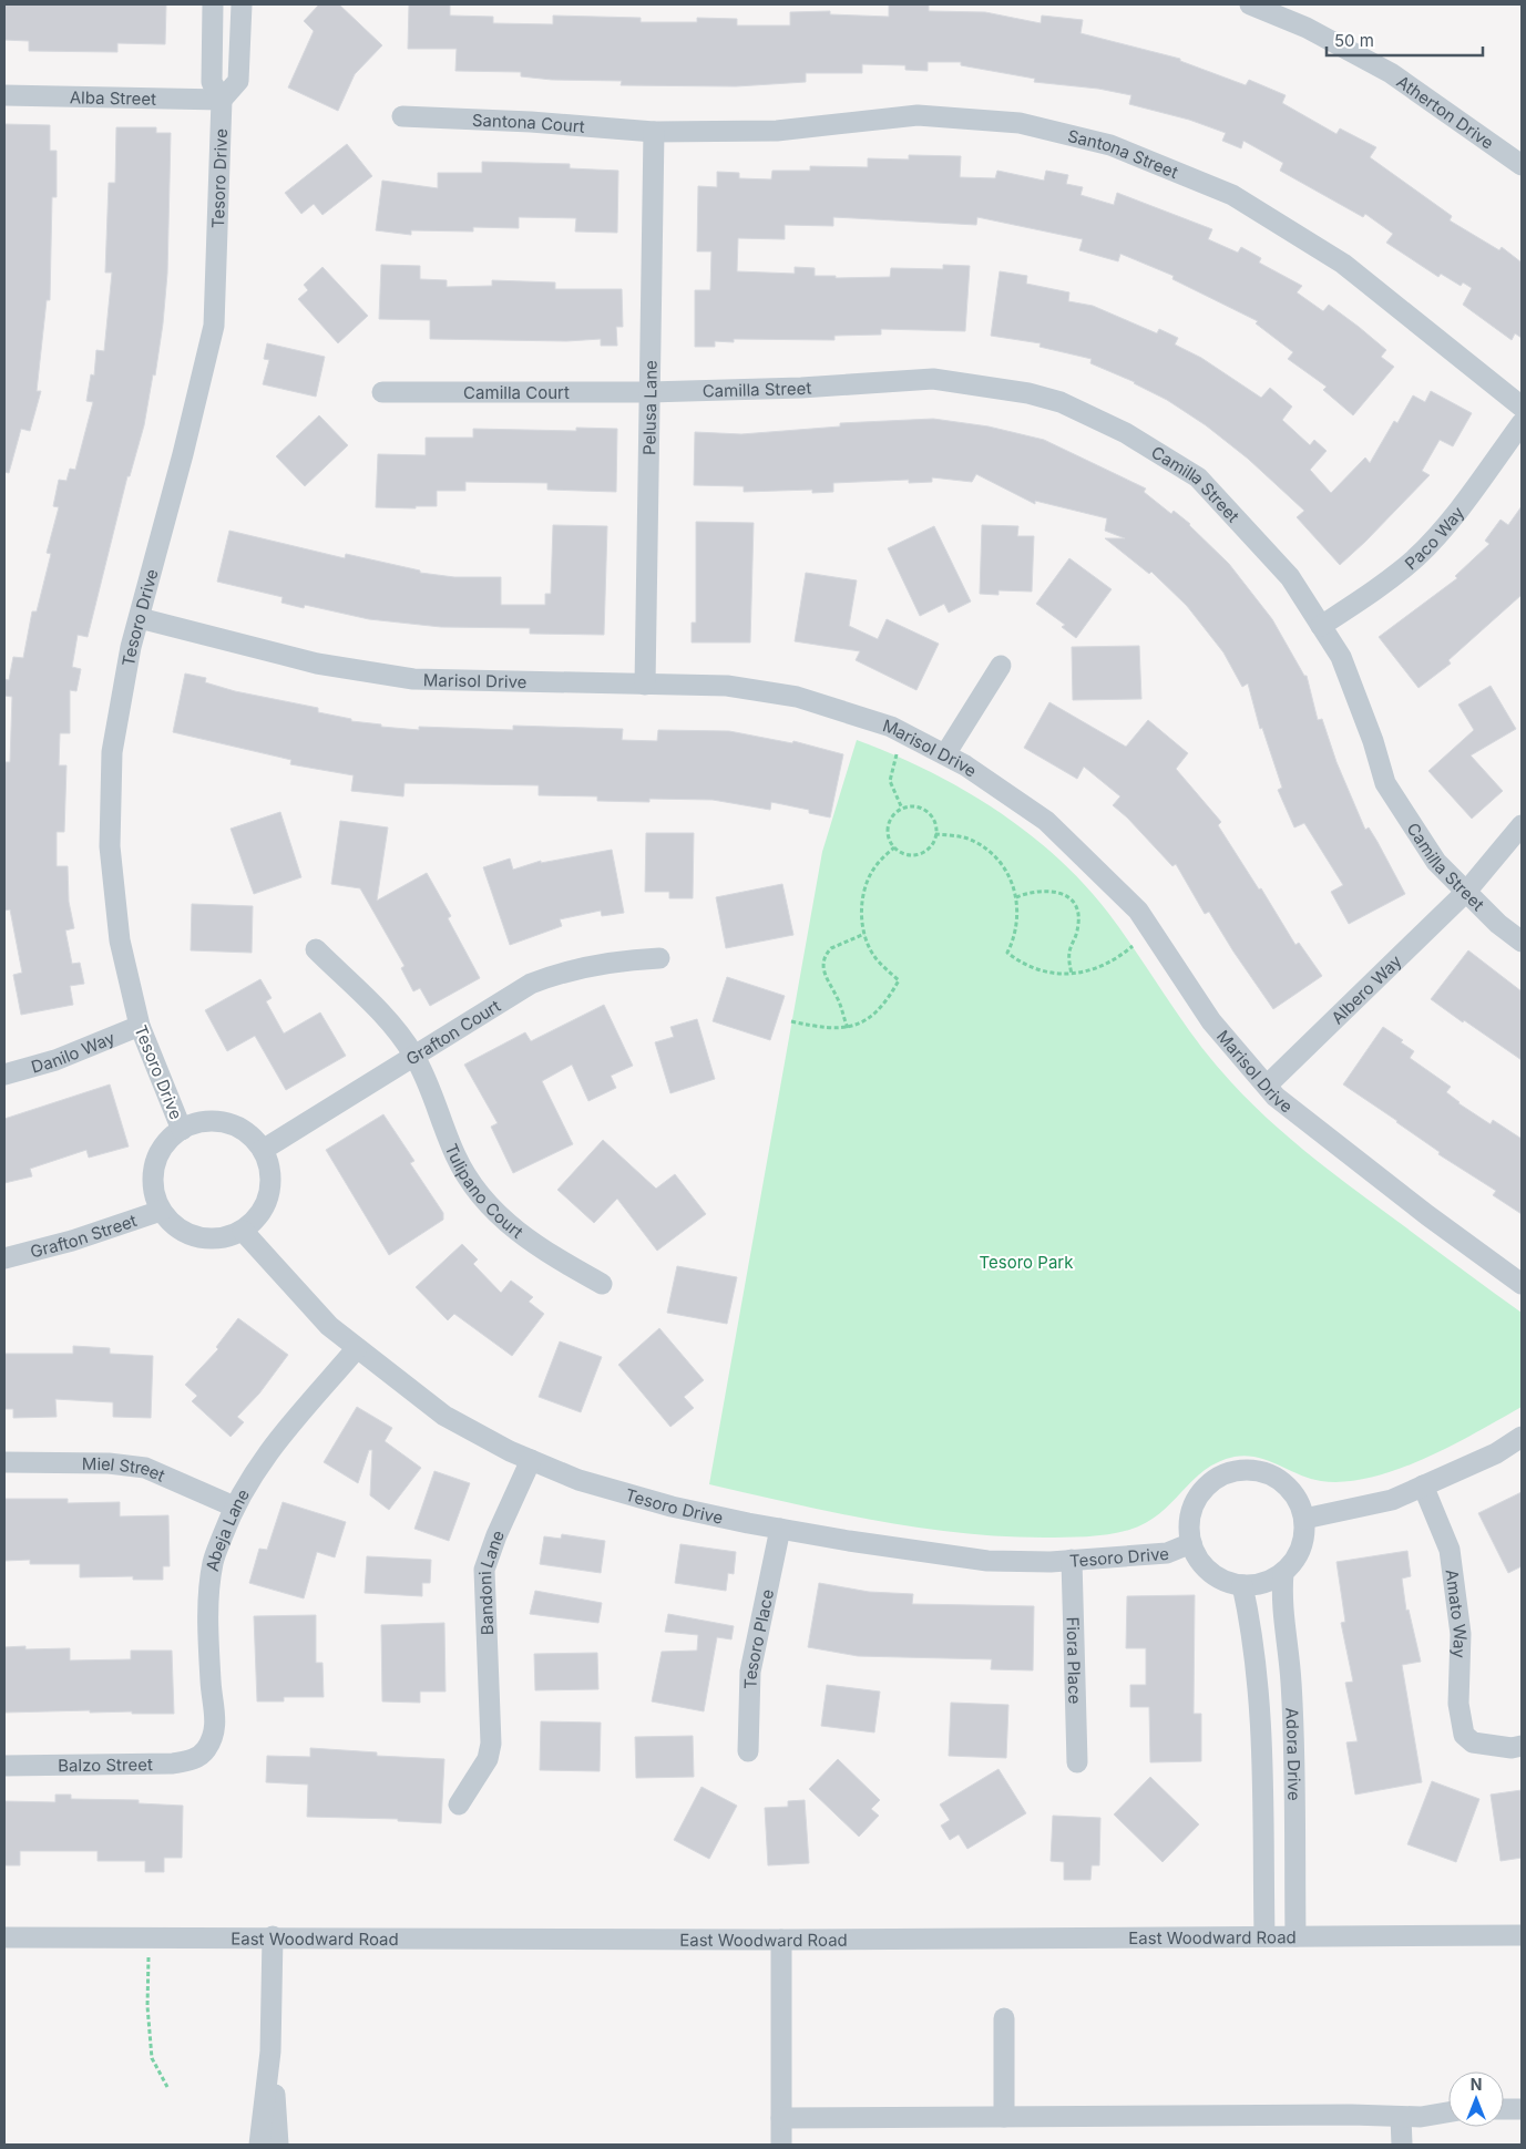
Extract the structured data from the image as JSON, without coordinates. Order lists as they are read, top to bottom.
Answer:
{
  "streets": {
    "street": [
      "Alba Street",
      "Atherton Drive",
      "Santona Court",
      "Santona Street",
      "Tesoro Drive",
      "Camilla Street",
      "Camilla Court",
      "Pelusa Lane",
      "Paco Way",
      "Marisol Drive",
      "Albero Way",
      "Grafton Court",
      "Danilo Way",
      "Tulipano Court",
      "Grafton Street",
      "Miel Street",
      "Abeja Lane",
      "Bandoni Lane",
      "Amato Way",
      "Tesoro Place",
      "Fiora Place",
      "Adora Drive",
      "Balzo Street",
      "East Woodward Road"
    ]
  },
  "crossings": [
    ["Alba Street", "Tesoro Drive"],
    ["Santona Court", "Santona Street"],
    ["Santona Court", "Pelusa Lane"],
    ["Santona Street", "Pelusa Lane"],
    ["Tesoro Drive", "Marisol Drive"],
    ["Tesoro Drive", "Grafton Court"],
    ["Tesoro Drive", "Danilo Way"],
    ["Tesoro Drive", "Grafton Street"],
    ["Tesoro Drive", "Abeja Lane"],
    ["Tesoro Drive", "Bandoni Lane"],
    ["Tesoro Drive", "Tesoro Place"],
    ["Tesoro Drive", "Fiora Place"],
    ["Tesoro Drive", "Adora Drive"],
    ["Camilla Street", "Camilla Court"],
    ["Camilla Street", "Pelusa Lane"],
    ["Camilla Street", "Paco Way"],
    ["Camilla Street", "Albero Way"],
    ["Camilla Court", "Pelusa Lane"],
    ["Pelusa Lane", "Marisol Drive"],
    ["Marisol Drive", "Albero Way"],
    ["Grafton Court", "Tulipano Court"],
    ["Grafton Court", "Grafton Street"],
    ["Miel Street", "Abeja Lane"],
    ["Abeja Lane", "Balzo Street"],
    ["Adora Drive", "East Woodward Road"]
  ],
  "parks": ["Tesoro Park"],
  "scale_bar": "50 m",
  "north": "top"
}
